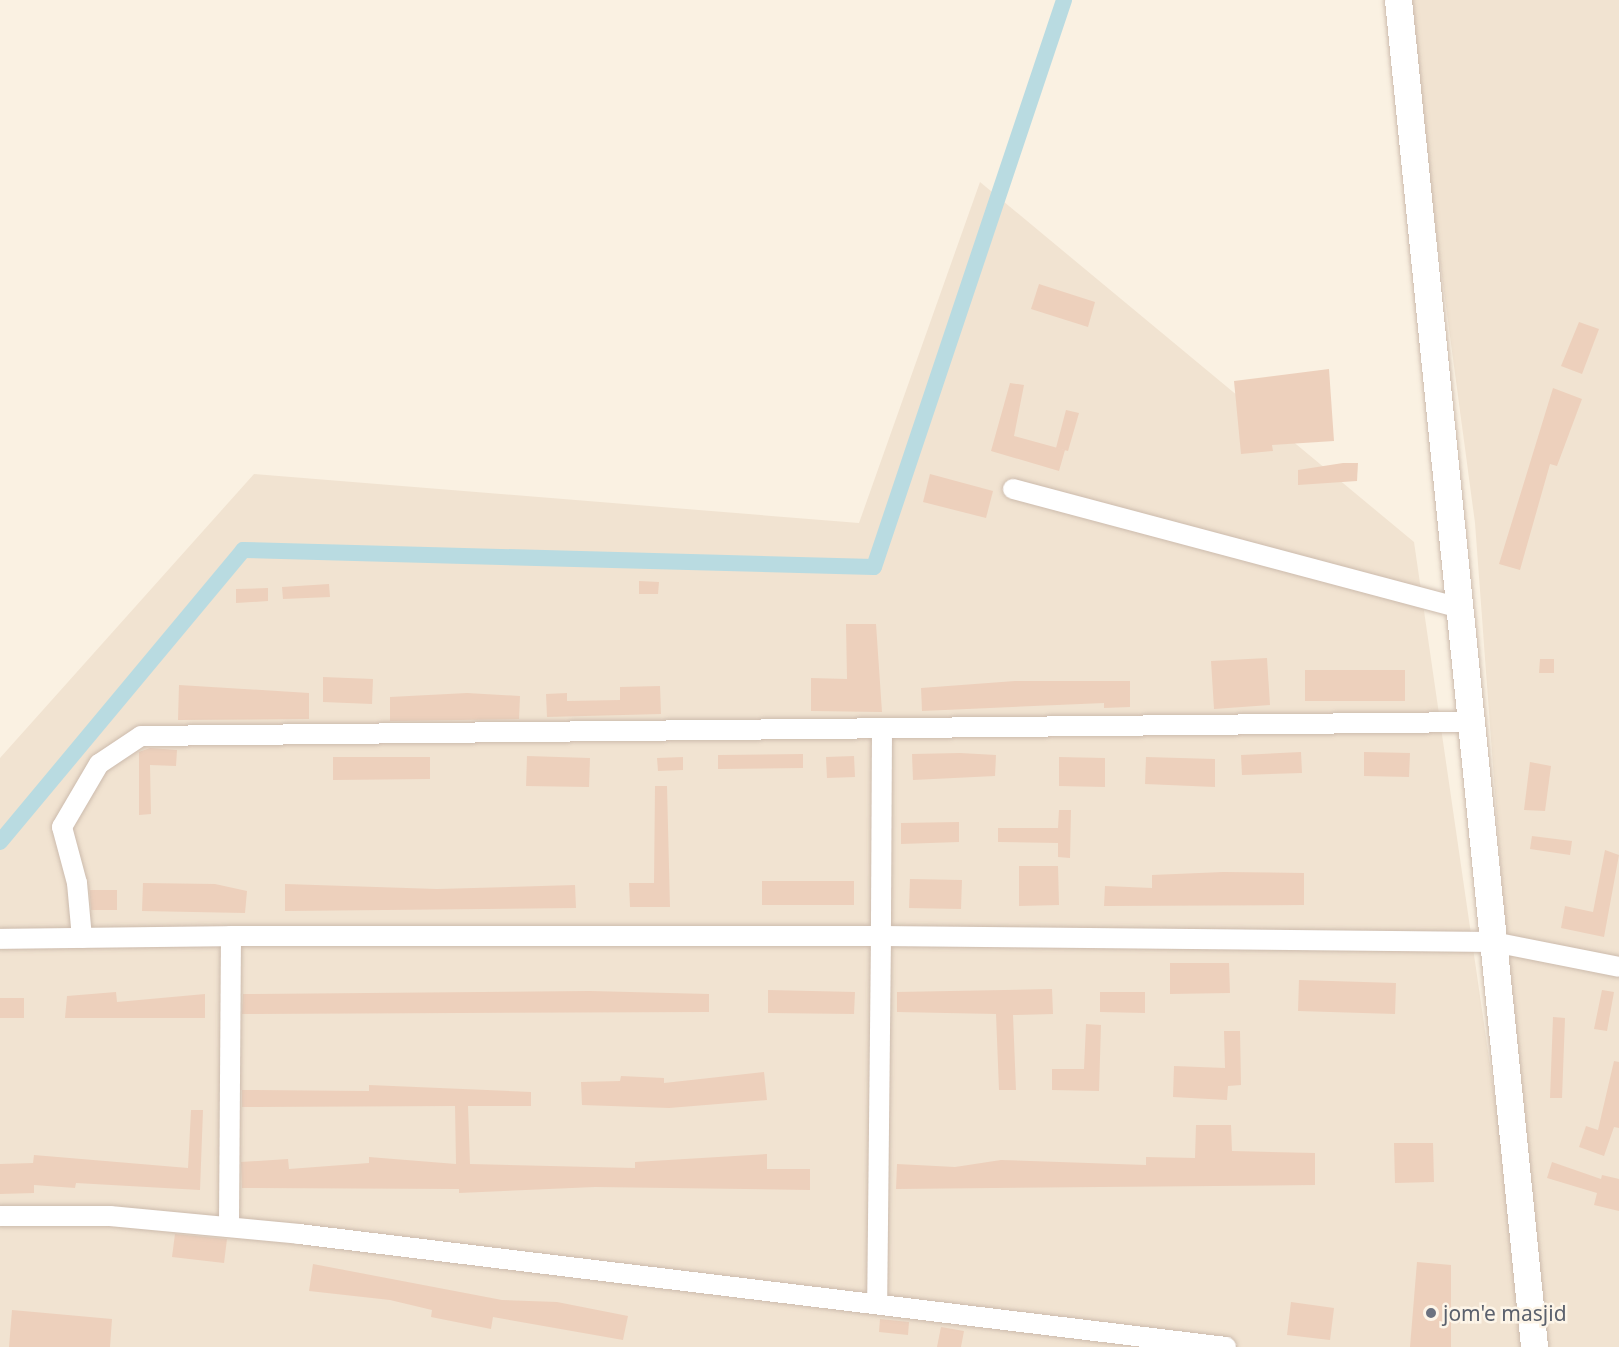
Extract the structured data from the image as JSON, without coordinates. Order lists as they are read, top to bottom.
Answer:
{
  "places": ["jom'e masjid"]
}
